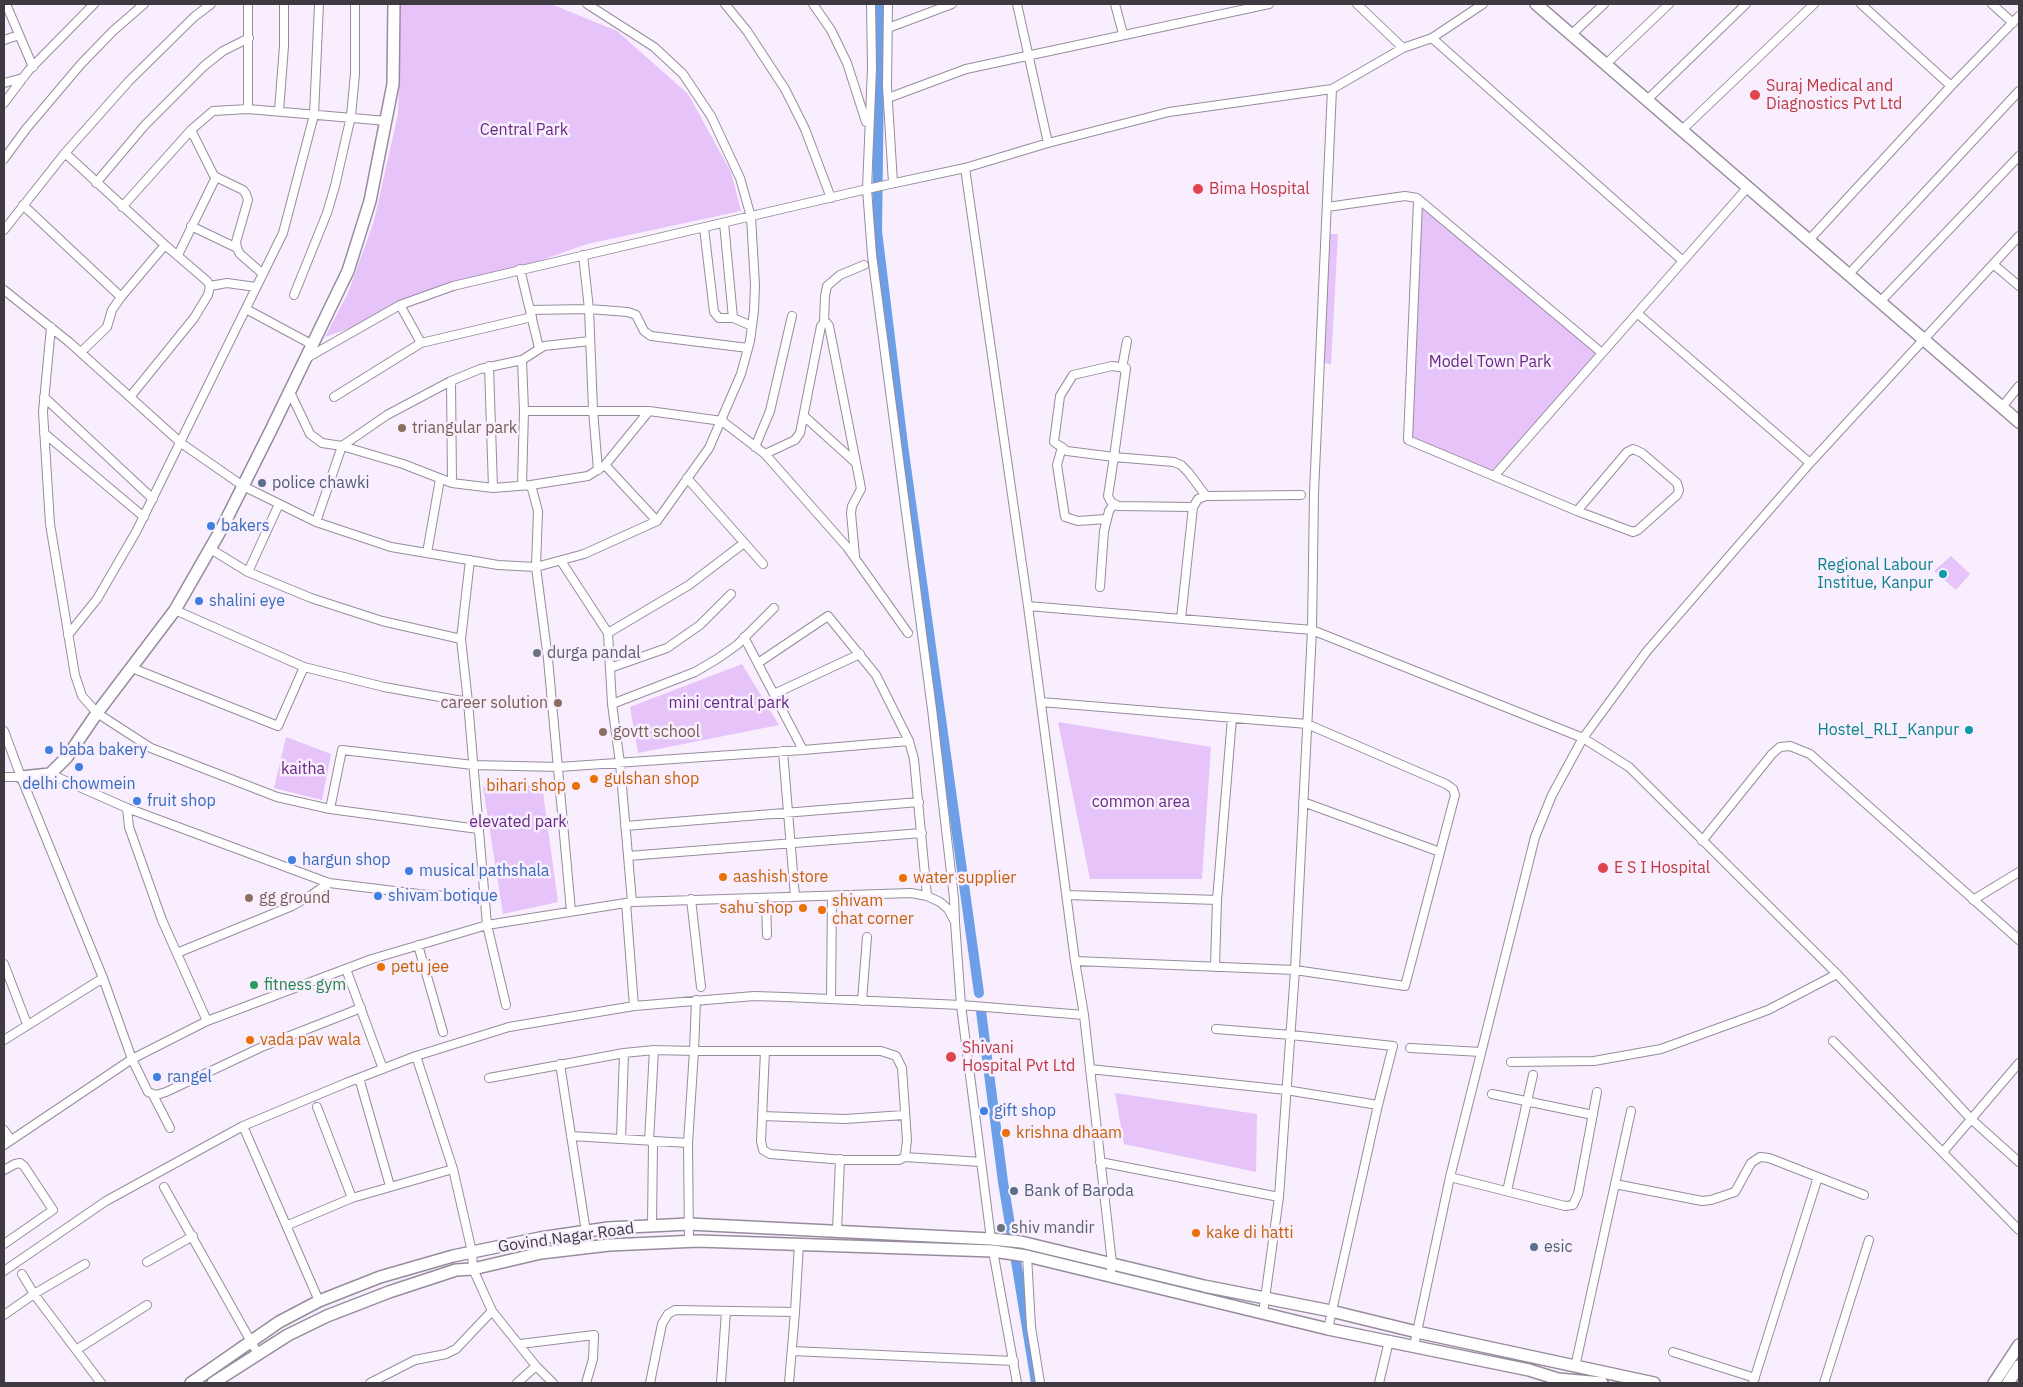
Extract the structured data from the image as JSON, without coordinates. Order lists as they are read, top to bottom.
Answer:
{
  "streets": {
    "main road": ["Govind Nagar Road"]
  },
  "parks": [
    "Central Park",
    "Model Town Park",
    "mini central park",
    "kaitha",
    "common area",
    "elevated park"
  ],
  "places": [
    "Suraj Medical and Diagnostics Pvt Ltd",
    "Bima Hospital",
    "triangular park",
    "police chawki",
    "bakers",
    "Regional Labour Institue, Kanpur",
    "shalini eye",
    "durga pandal",
    "career solution",
    "Hostel_RLI_Kanpur",
    "govtt school",
    "baba bakery",
    "delhi chowmein",
    "gulshan shop",
    "bihari shop",
    "fruit shop",
    "hargun shop",
    "E S I Hospital",
    "musical pathshala",
    "aashish store",
    "water supplier",
    "shivam botique",
    "gg ground",
    "sahu shop",
    "shivam chat corner",
    "petu jee",
    "fitness gym",
    "vada pav wala",
    "Shivani Hospital Pvt Ltd",
    "rangel",
    "gift shop",
    "krishna dhaam",
    "Bank of Baroda",
    "shiv mandir",
    "kake di hatti",
    "esic"
  ]
}
